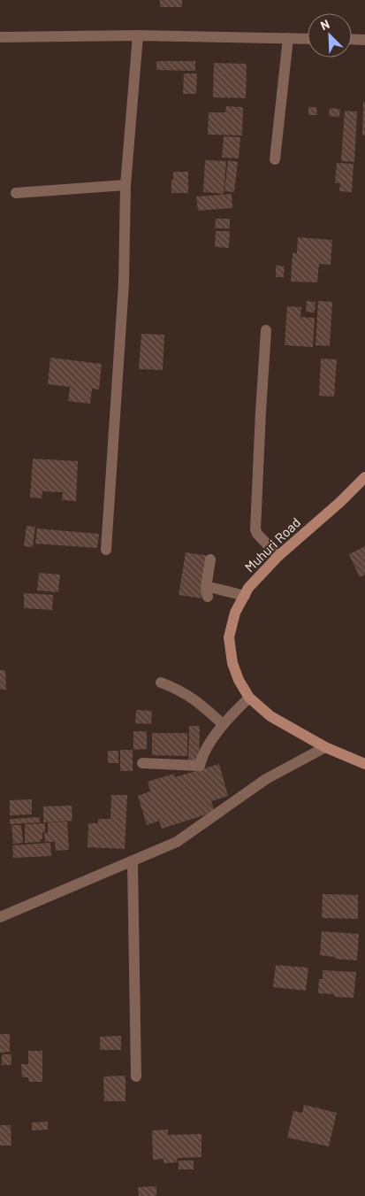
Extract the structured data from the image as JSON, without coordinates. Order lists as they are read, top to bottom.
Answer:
{
  "streets": {
    "main road": ["Muhuri Road"]
  },
  "north": "top left"
}
